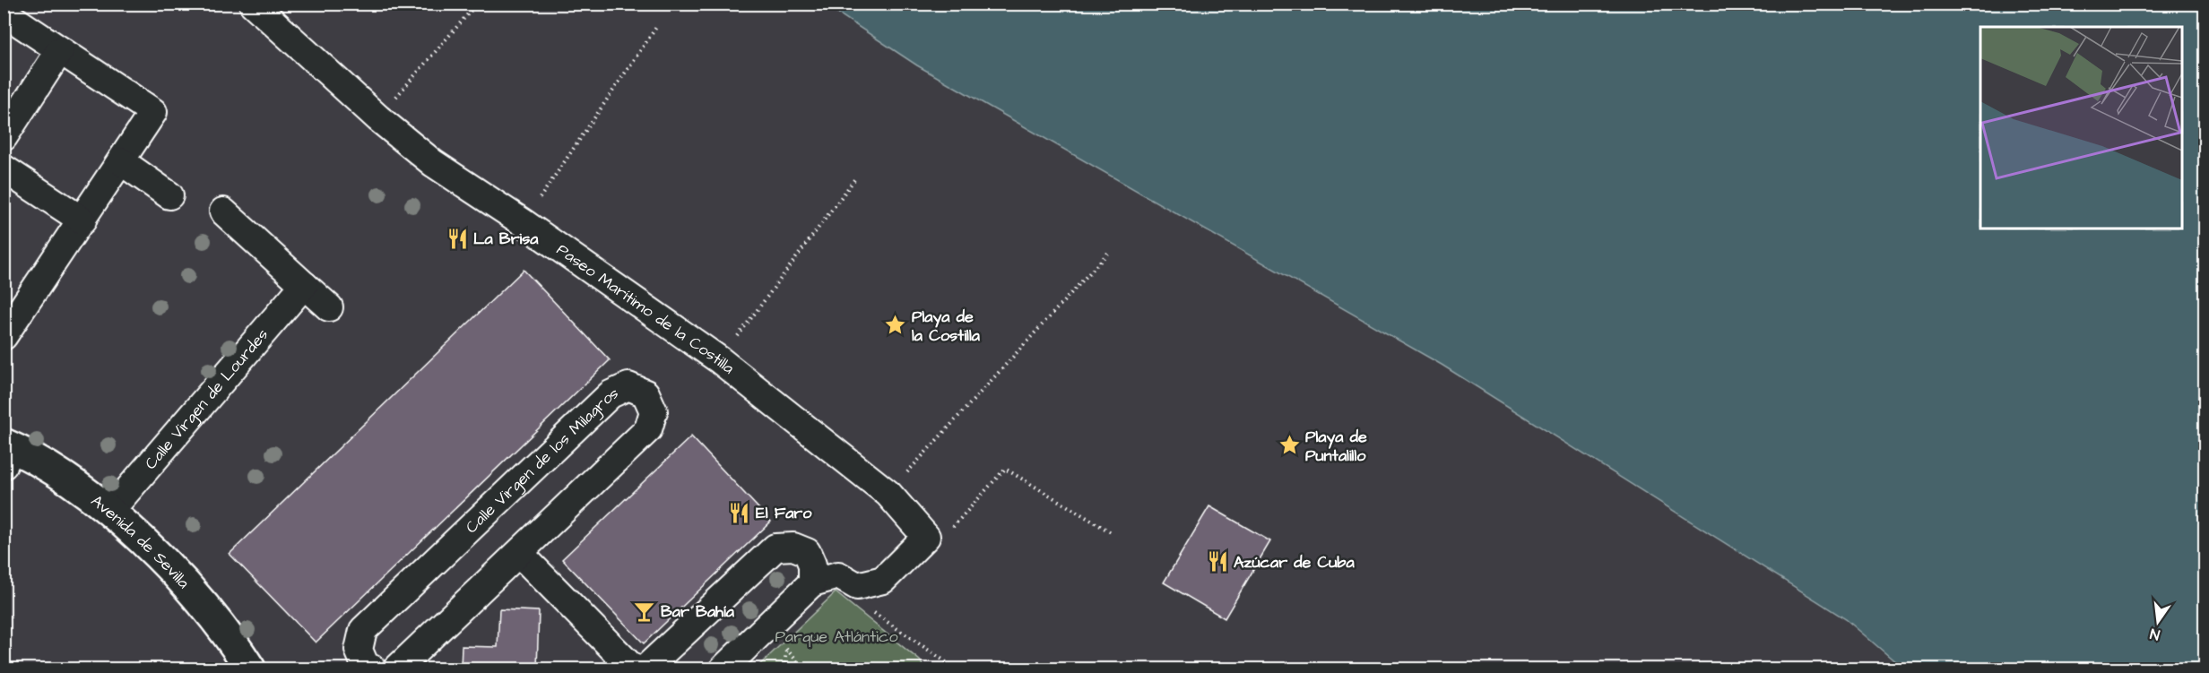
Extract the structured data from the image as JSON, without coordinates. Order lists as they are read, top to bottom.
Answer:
{
  "streets": {
    "street": [
      "Paseo Marítimo de la Costilla",
      "Calle Virgen de Lourdes",
      "Calle Virgen de los Milagros",
      "Avenida de Sevilla"
    ]
  },
  "crossings": [
    ["Calle Virgen de Lourdes", "Avenida de Sevilla"]
  ],
  "parks": ["Parque Atlántico"],
  "places": {
    "restaurant": ["La Brisa", "El Faro", "Azúcar de Cuba"],
    "place": ["Playa de la Costilla", "Playa de Puntalillo"],
    "bar": ["Bar Bahía"]
  },
  "north": "bottom"
}
